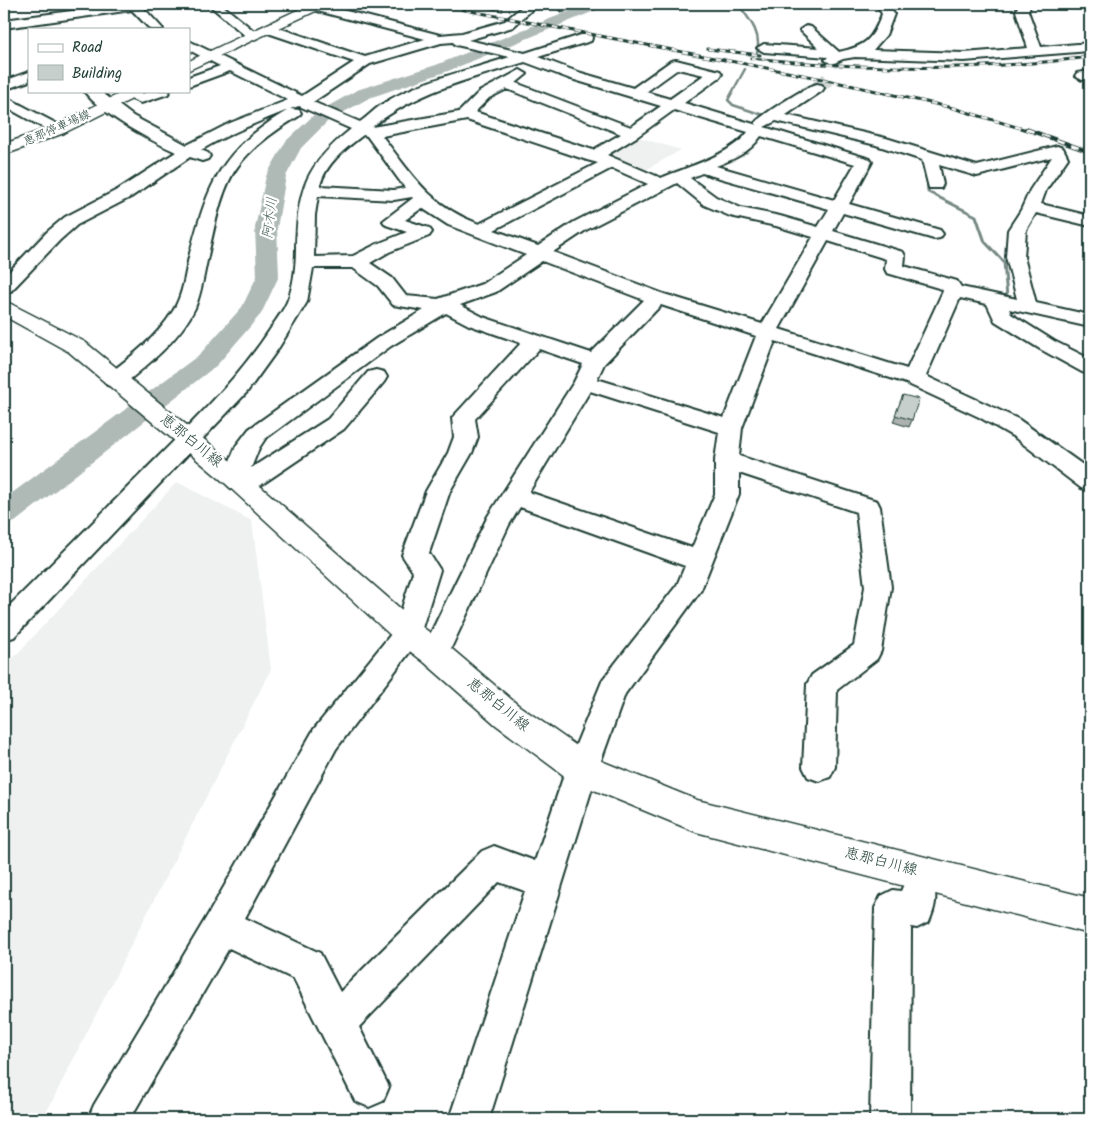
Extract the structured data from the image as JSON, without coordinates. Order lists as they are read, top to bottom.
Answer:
{
  "streets": {
    "main road": ["恵那停車場線", "恵那白川線"]
  },
  "water": ["阿木川"],
  "legend": ["Road", "Building"]
}
